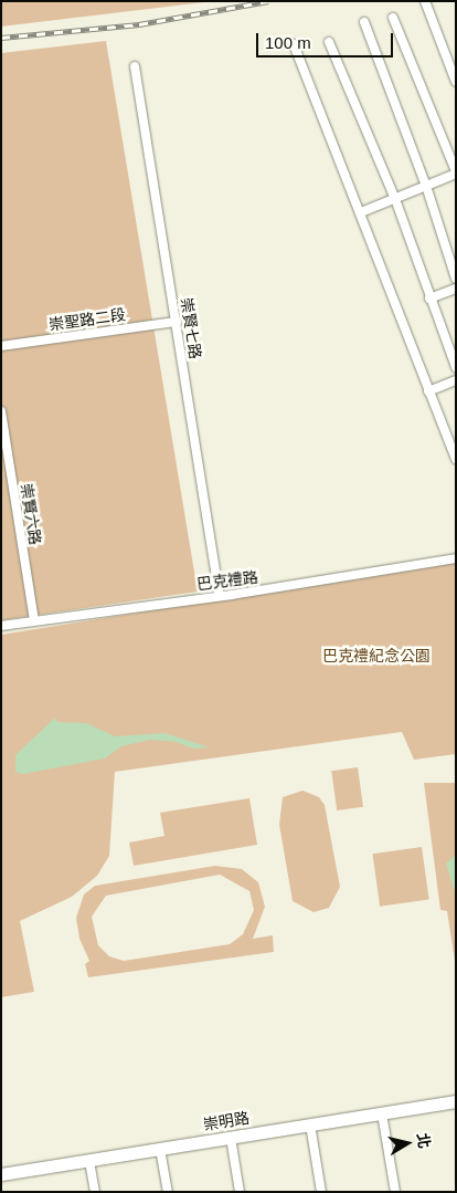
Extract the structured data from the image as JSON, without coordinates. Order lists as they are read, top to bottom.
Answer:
{
  "streets": {
    "street": [
      "崇聖路二段",
      "崇賢七路",
      "崇賢六路",
      "巴克禮路",
      "崇明路"
    ]
  },
  "crossings": [
    ["崇聖路二段", "崇賢七路"],
    ["崇賢七路", "巴克禮路"],
    ["崇賢六路", "巴克禮路"]
  ],
  "parks": ["巴克禮紀念公園"],
  "scale_bar": "100 m",
  "north": "right"
}
